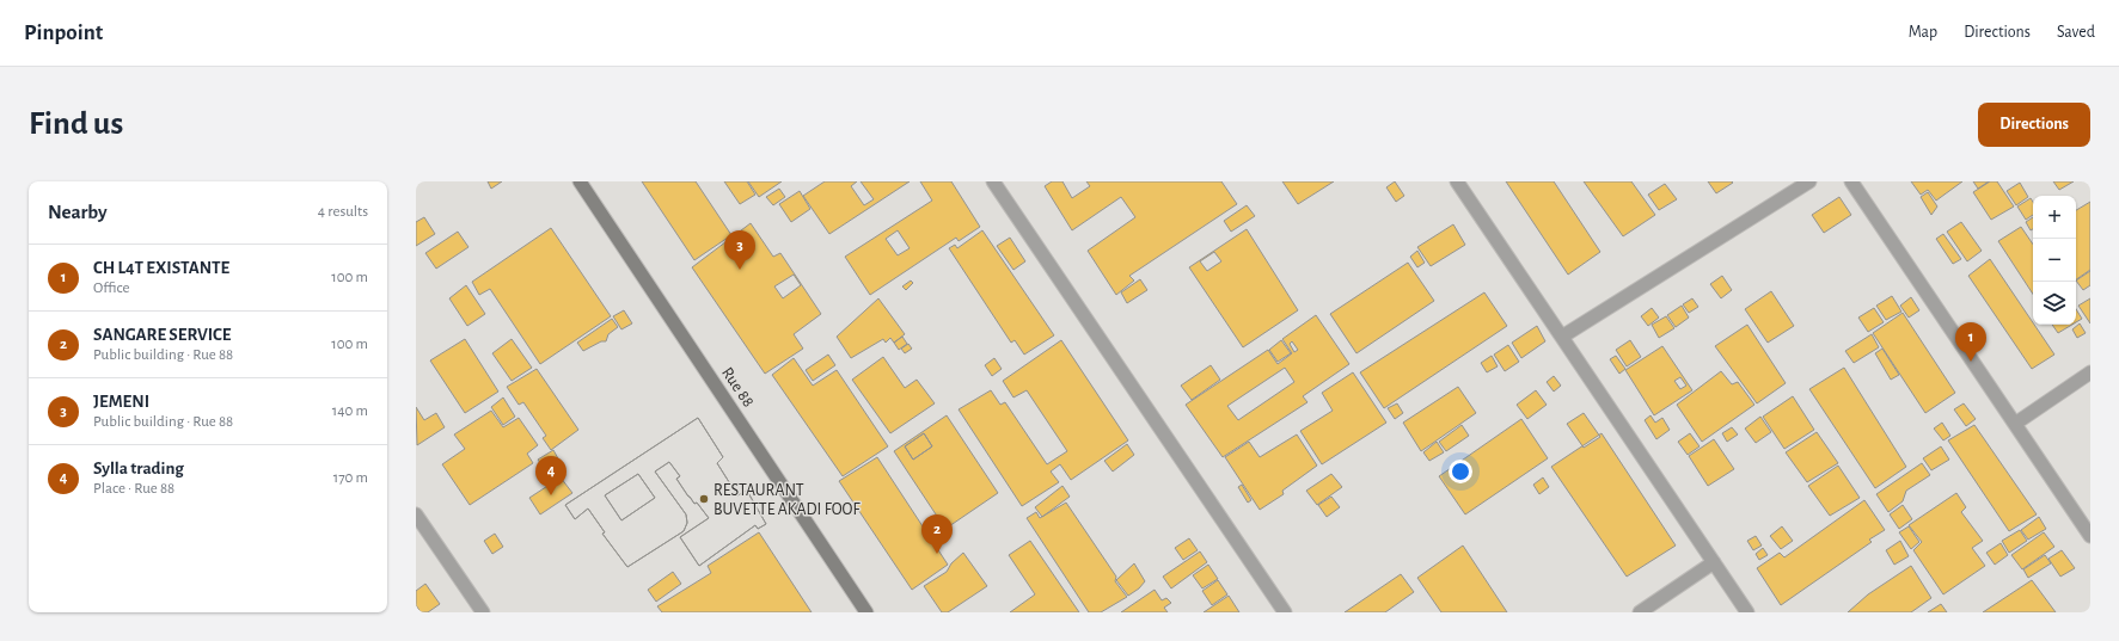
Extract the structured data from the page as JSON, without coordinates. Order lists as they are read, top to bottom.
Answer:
{
  "streets": {
    "main road": ["Rue 88"]
  },
  "places": ["RESTAURANT BUVETTE AKADI FOOF"],
  "page": {
    "header": "Pinpoint",
    "nav": ["Map", "Directions", "Saved"],
    "buttons": "Directions",
    "title": "Find us",
    "heading": ["Nearby", "4 results"],
    "map_buttons": ["+", "−"],
    "pins": [
      "3",
      "1",
      "4",
      "2"
    ],
    "list": [
      {
        "mark": "1",
        "name": "CH L4T EXISTANTE",
        "note": "Office",
        "value": "100 m"
      },
      {
        "mark": "2",
        "name": "SANGARE SERVICE",
        "note": "Public building · Rue 88",
        "value": "100 m"
      },
      {
        "mark": "3",
        "name": "JEMENI",
        "note": "Public building · Rue 88",
        "value": "140 m"
      },
      {
        "mark": "4",
        "name": "Sylla trading",
        "note": "Place · Rue 88",
        "value": "170 m"
      }
    ]
  }
}
